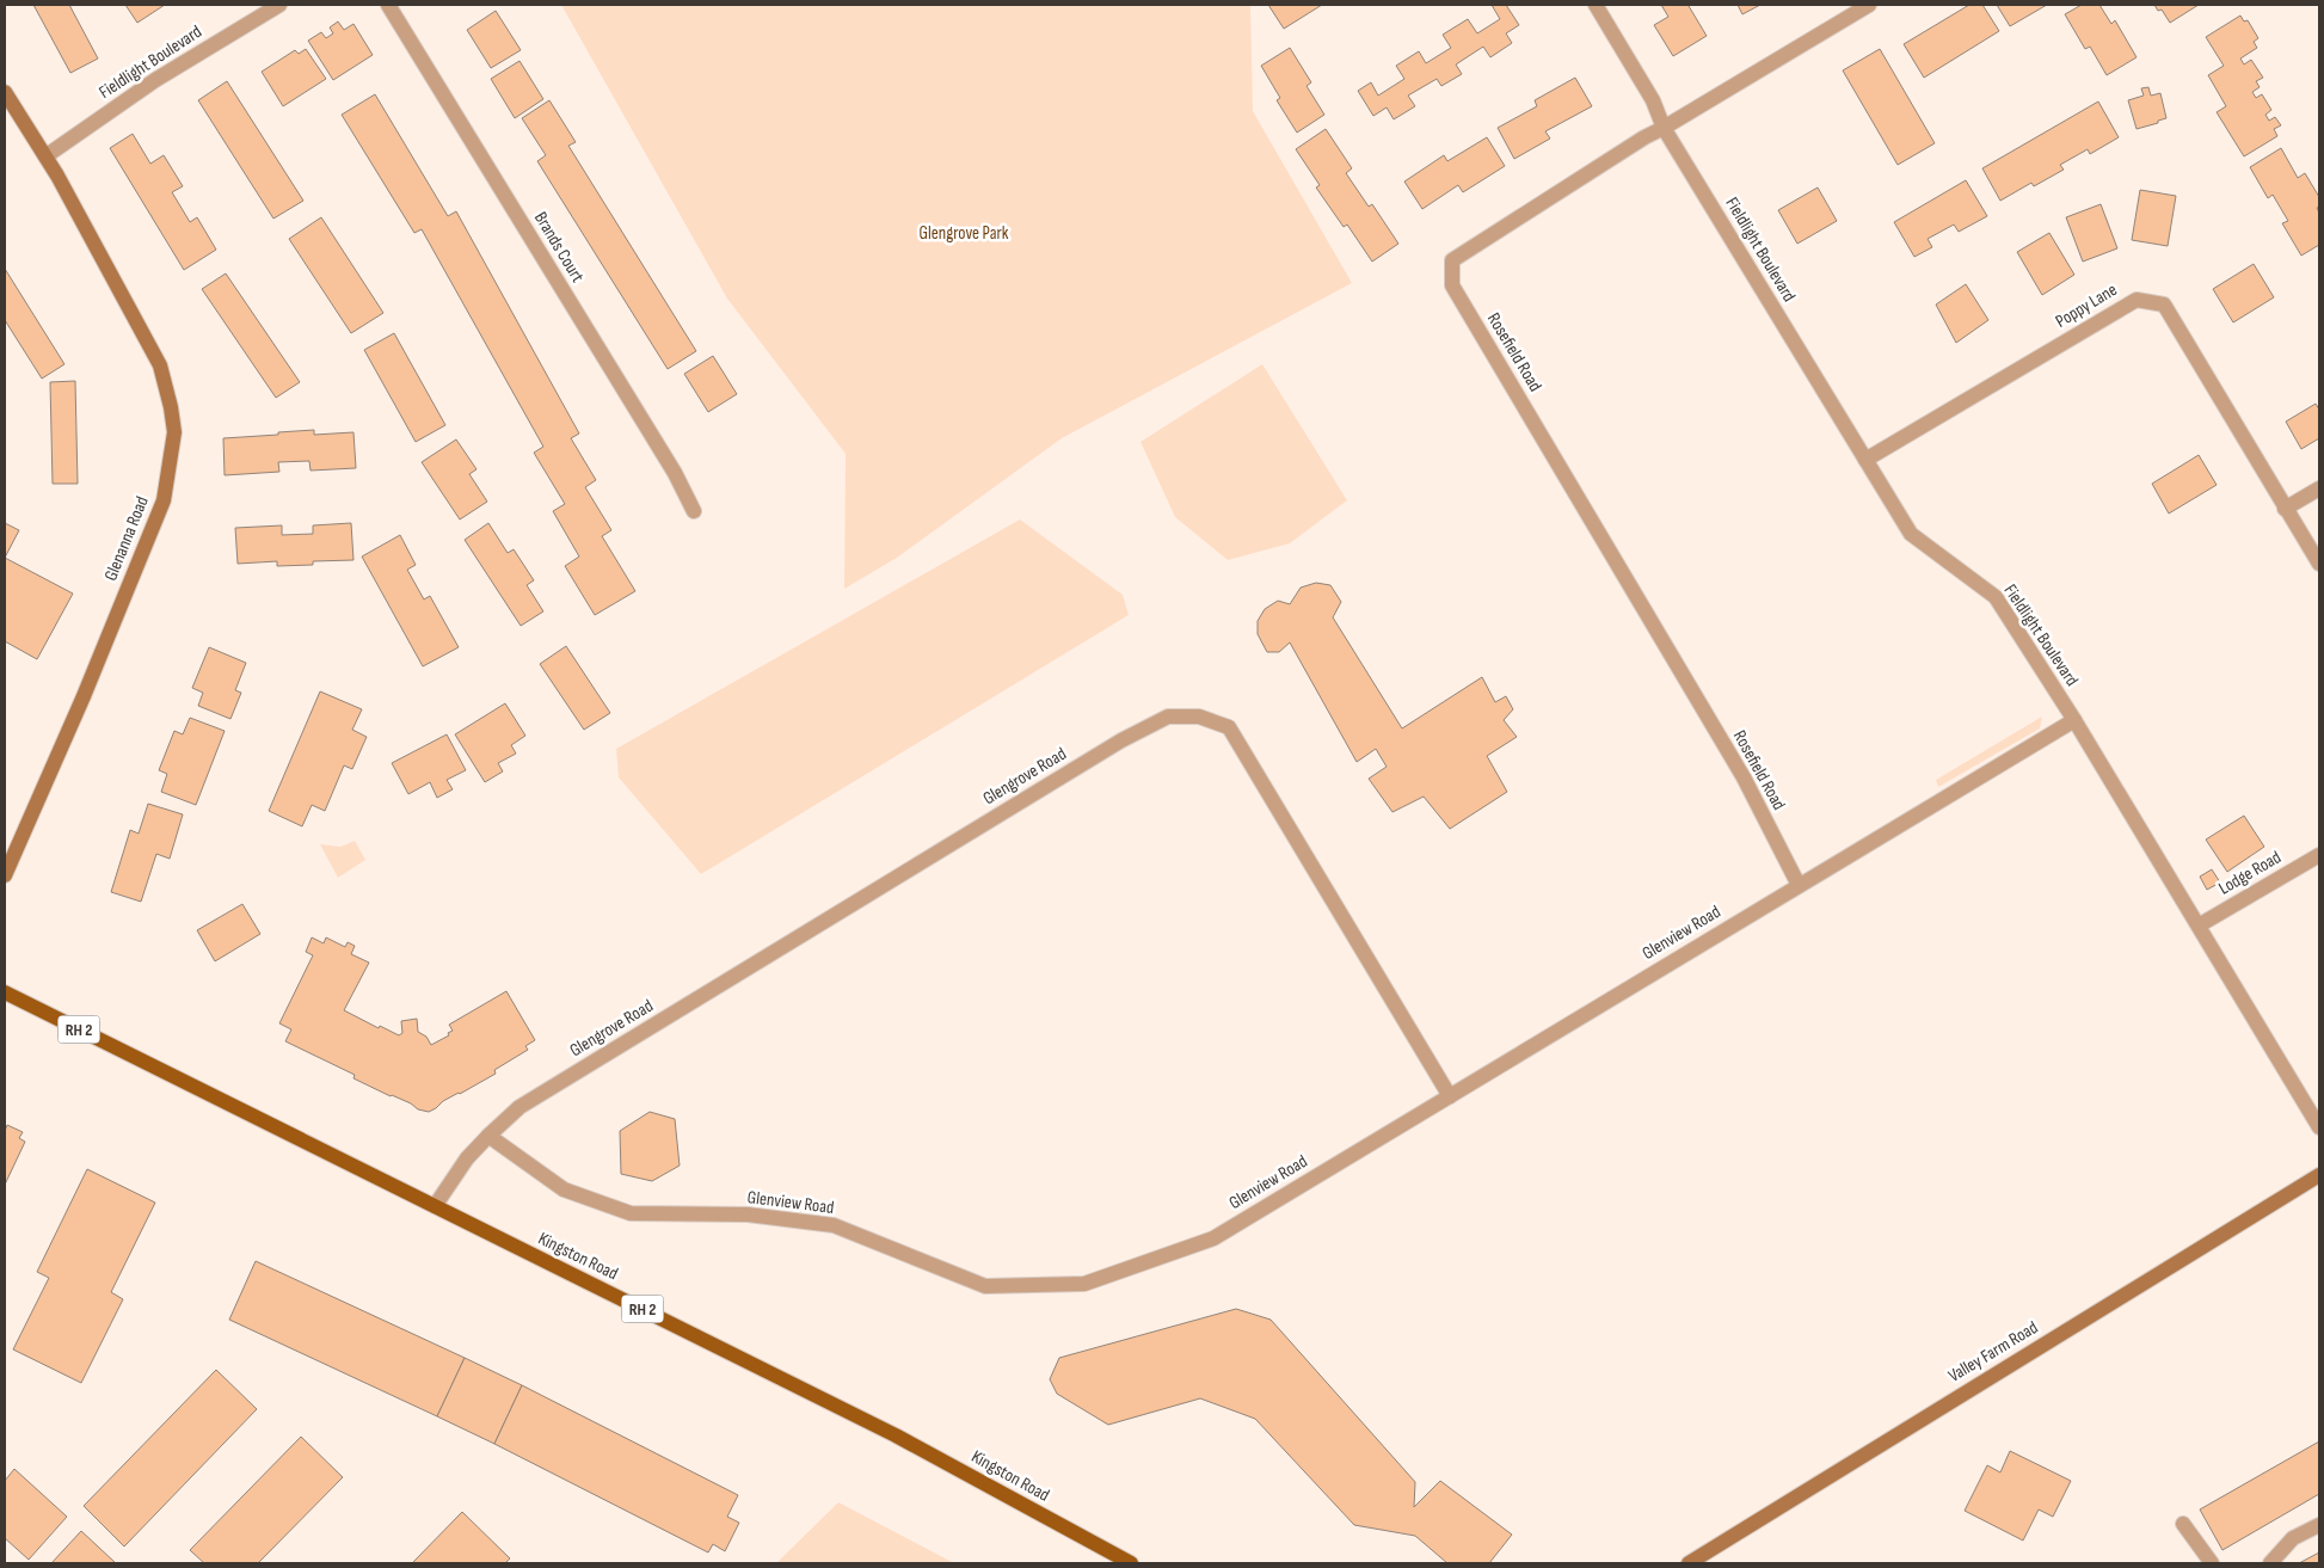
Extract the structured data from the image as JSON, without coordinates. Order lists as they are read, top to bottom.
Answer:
{
  "streets": {
    "main road": ["RH 2", "Kingston Road"],
    "street": [
      "Fieldlight Boulevard",
      "Brands Court",
      "Poppy Lane",
      "Rosefield Road",
      "Glenanna Road",
      "Glengrove Road",
      "Lodge Road",
      "Glenview Road",
      "Valley Farm Road"
    ]
  },
  "crossings": [
    ["Fieldlight Boulevard", "Poppy Lane"],
    ["Fieldlight Boulevard", "Rosefield Road"],
    ["Fieldlight Boulevard", "Glenanna Road"],
    ["Fieldlight Boulevard", "Lodge Road"],
    ["Fieldlight Boulevard", "Glenview Road"],
    ["Rosefield Road", "Glenview Road"],
    ["Glengrove Road", "Glenview Road"]
  ],
  "parks": ["Glengrove Park"]
}
